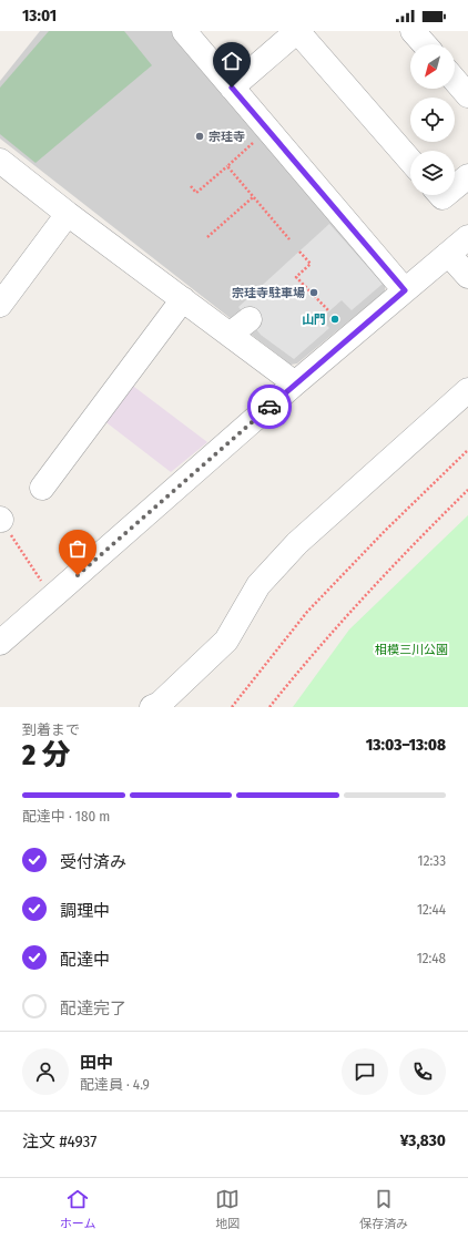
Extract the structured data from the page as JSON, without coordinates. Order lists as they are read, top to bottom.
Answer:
{
  "parks": ["相模三川公園"],
  "places": ["宗珪寺", "宗珪寺駐車場", "山門"],
  "north": "bottom left",
  "page": {
    "status": "13:01",
    "heading": ["2 分", "到着まで", "13:03–13:08"],
    "panel": [
      "田中",
      "配達員 · 4.9",
      "注文 #4937",
      "¥3,830"
    ],
    "bar": "配達中 · 180 m",
    "list": [
      ["受付済み", "12:33"],
      ["調理中", "12:44"],
      ["配達中", "12:48"],
      "配達完了"
    ],
    "tabs": ["ホーム", "地図", "保存済み"]
  }
}
